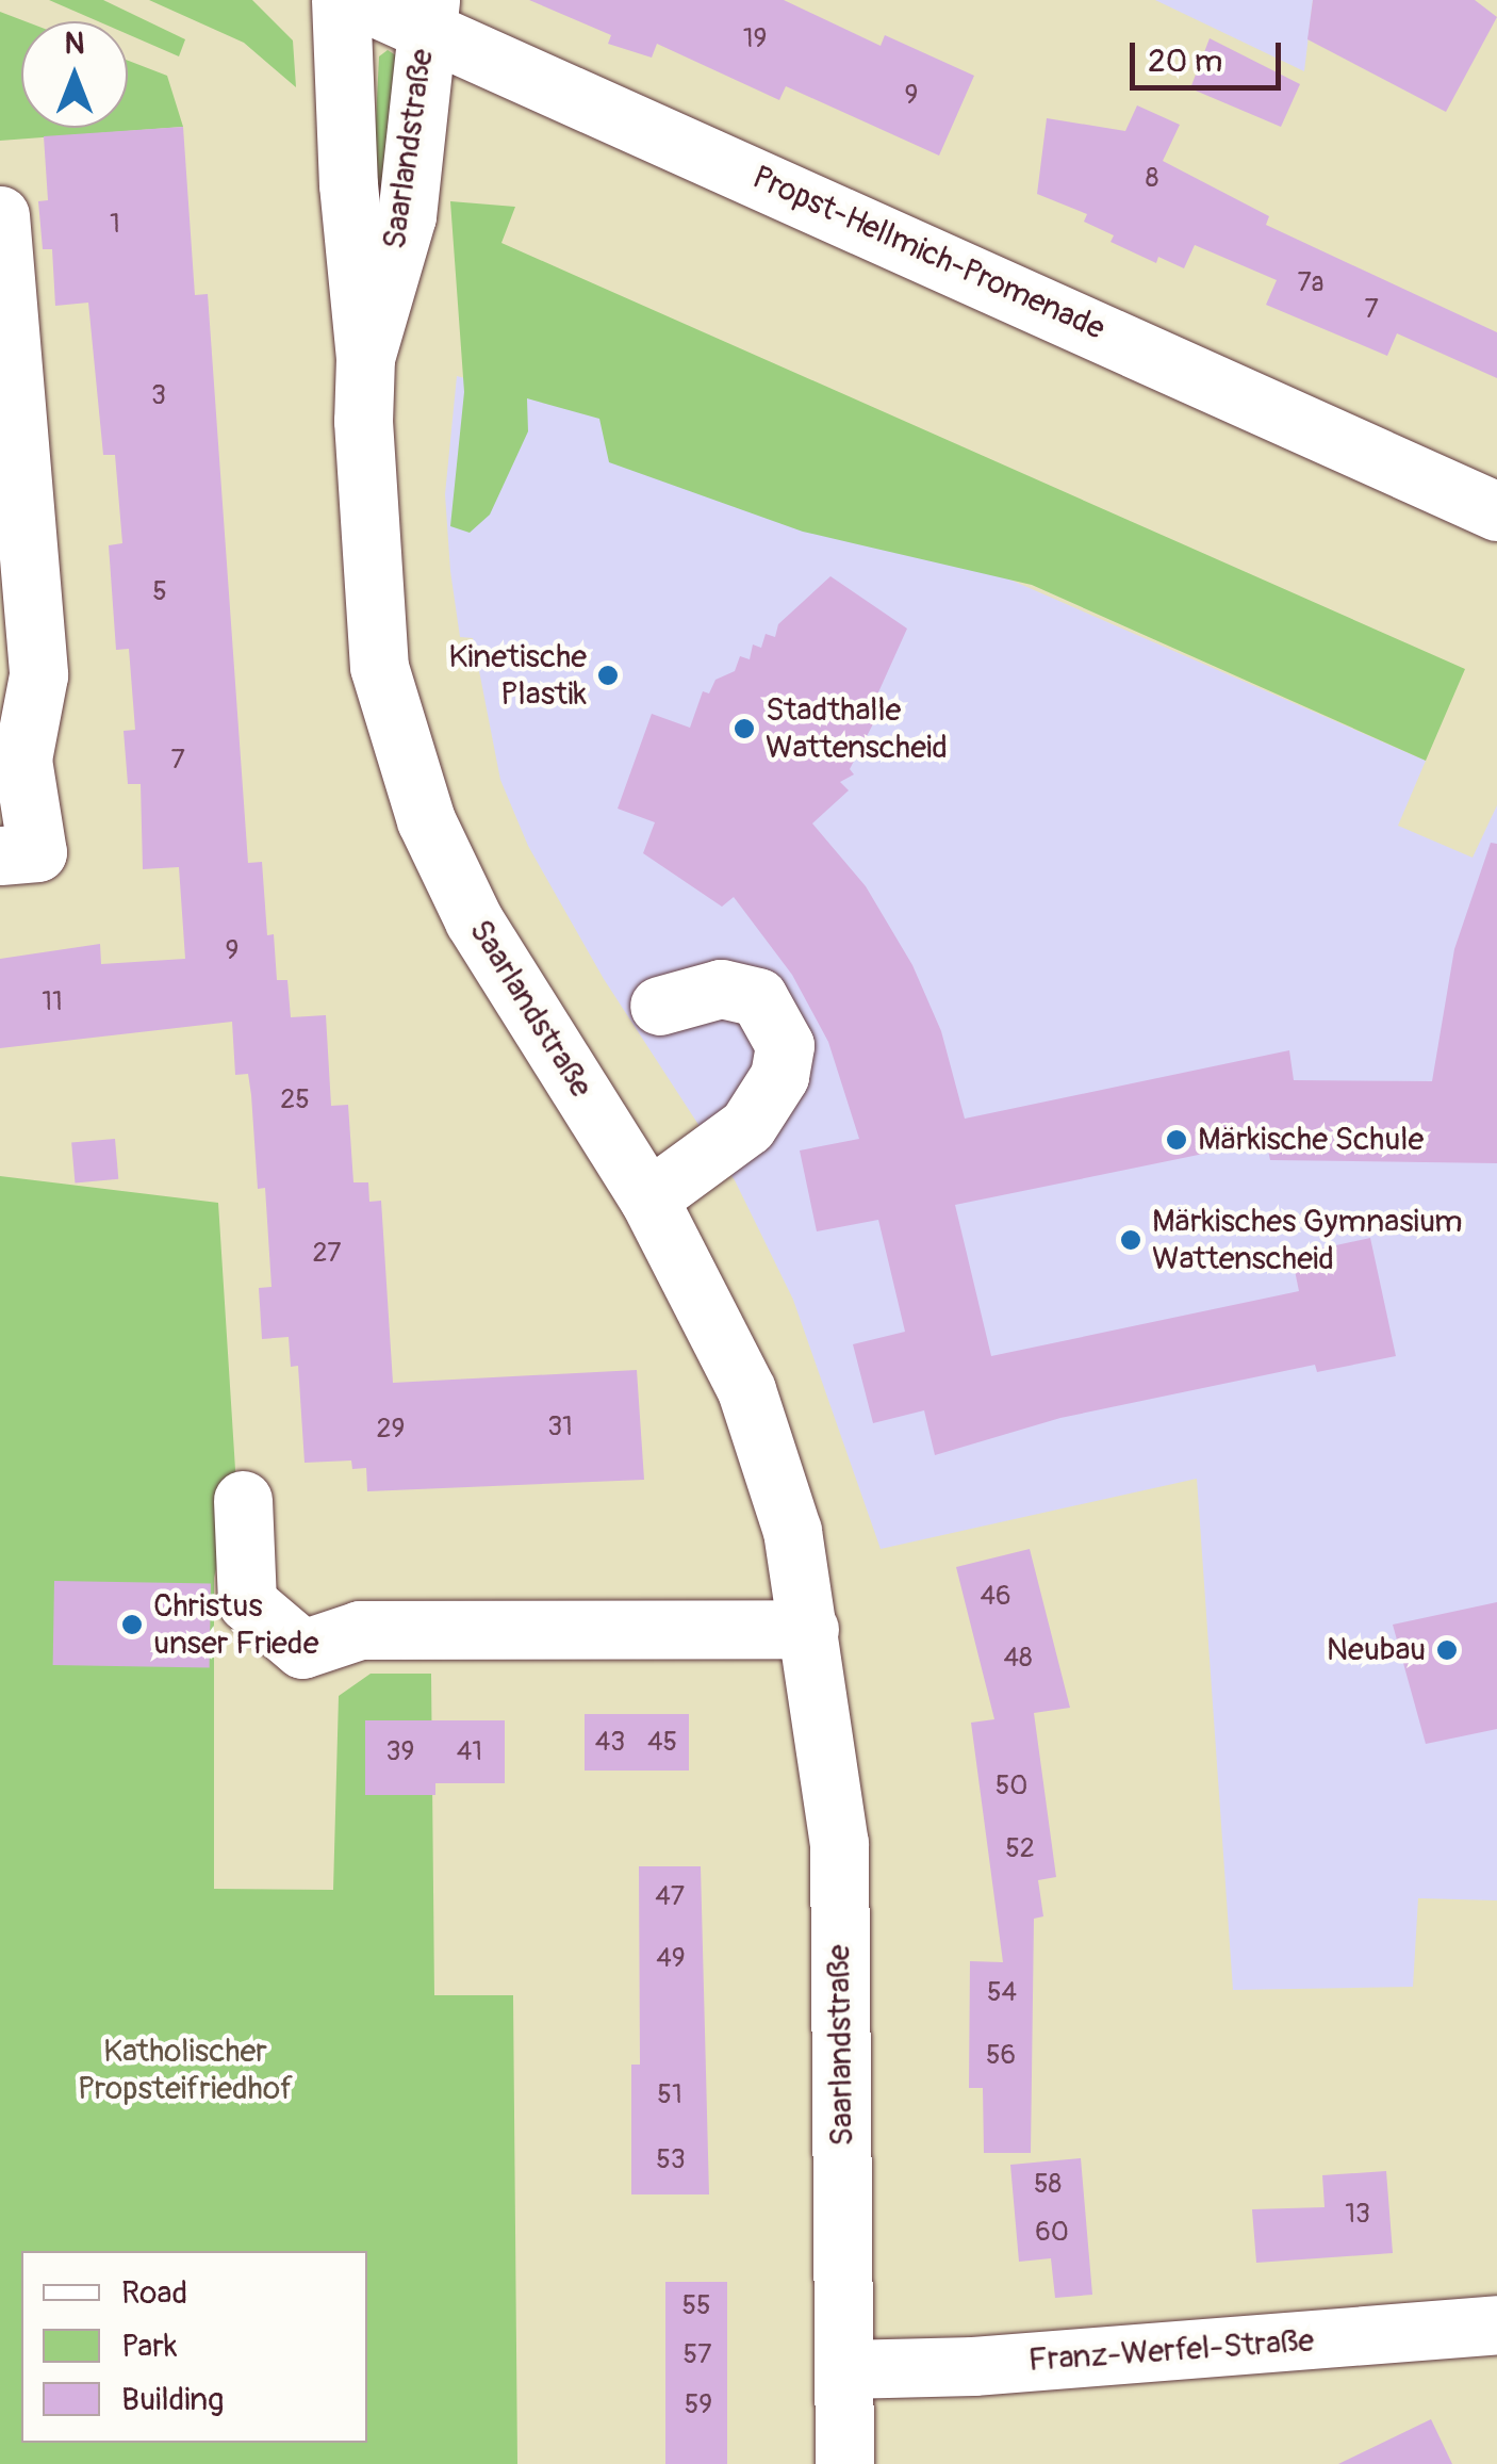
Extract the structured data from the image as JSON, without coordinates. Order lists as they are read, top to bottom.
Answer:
{
  "streets": {
    "street": ["Saarlandstraße", "Propst-Hellmich-Promenade", "Franz-Werfel-Straße"]
  },
  "crossings": [
    ["Saarlandstraße", "Propst-Hellmich-Promenade"],
    ["Saarlandstraße", "Franz-Werfel-Straße"]
  ],
  "parks": ["Katholischer Propsteifriedhof"],
  "places": [
    "Kinetische Plastik",
    "Stadthalle Wattenscheid",
    "Märkische Schule",
    "Märkisches Gymnasium Wattenscheid",
    "Christus unser Friede",
    "Neubau"
  ],
  "house_numbers": [
    "19",
    "9",
    "8",
    "1",
    "7a",
    "7",
    "3",
    "5",
    "7",
    "9",
    "11",
    "25",
    "27",
    "31",
    "29",
    "46",
    "48",
    "43",
    "45",
    "39",
    "41",
    "50",
    "52",
    "47",
    "49",
    "54",
    "56",
    "51",
    "53",
    "58",
    "13",
    "60",
    "55",
    "57",
    "59"
  ],
  "legend": ["Road", "Park", "Building"],
  "scale_bar": "20 m",
  "north": "top"
}
